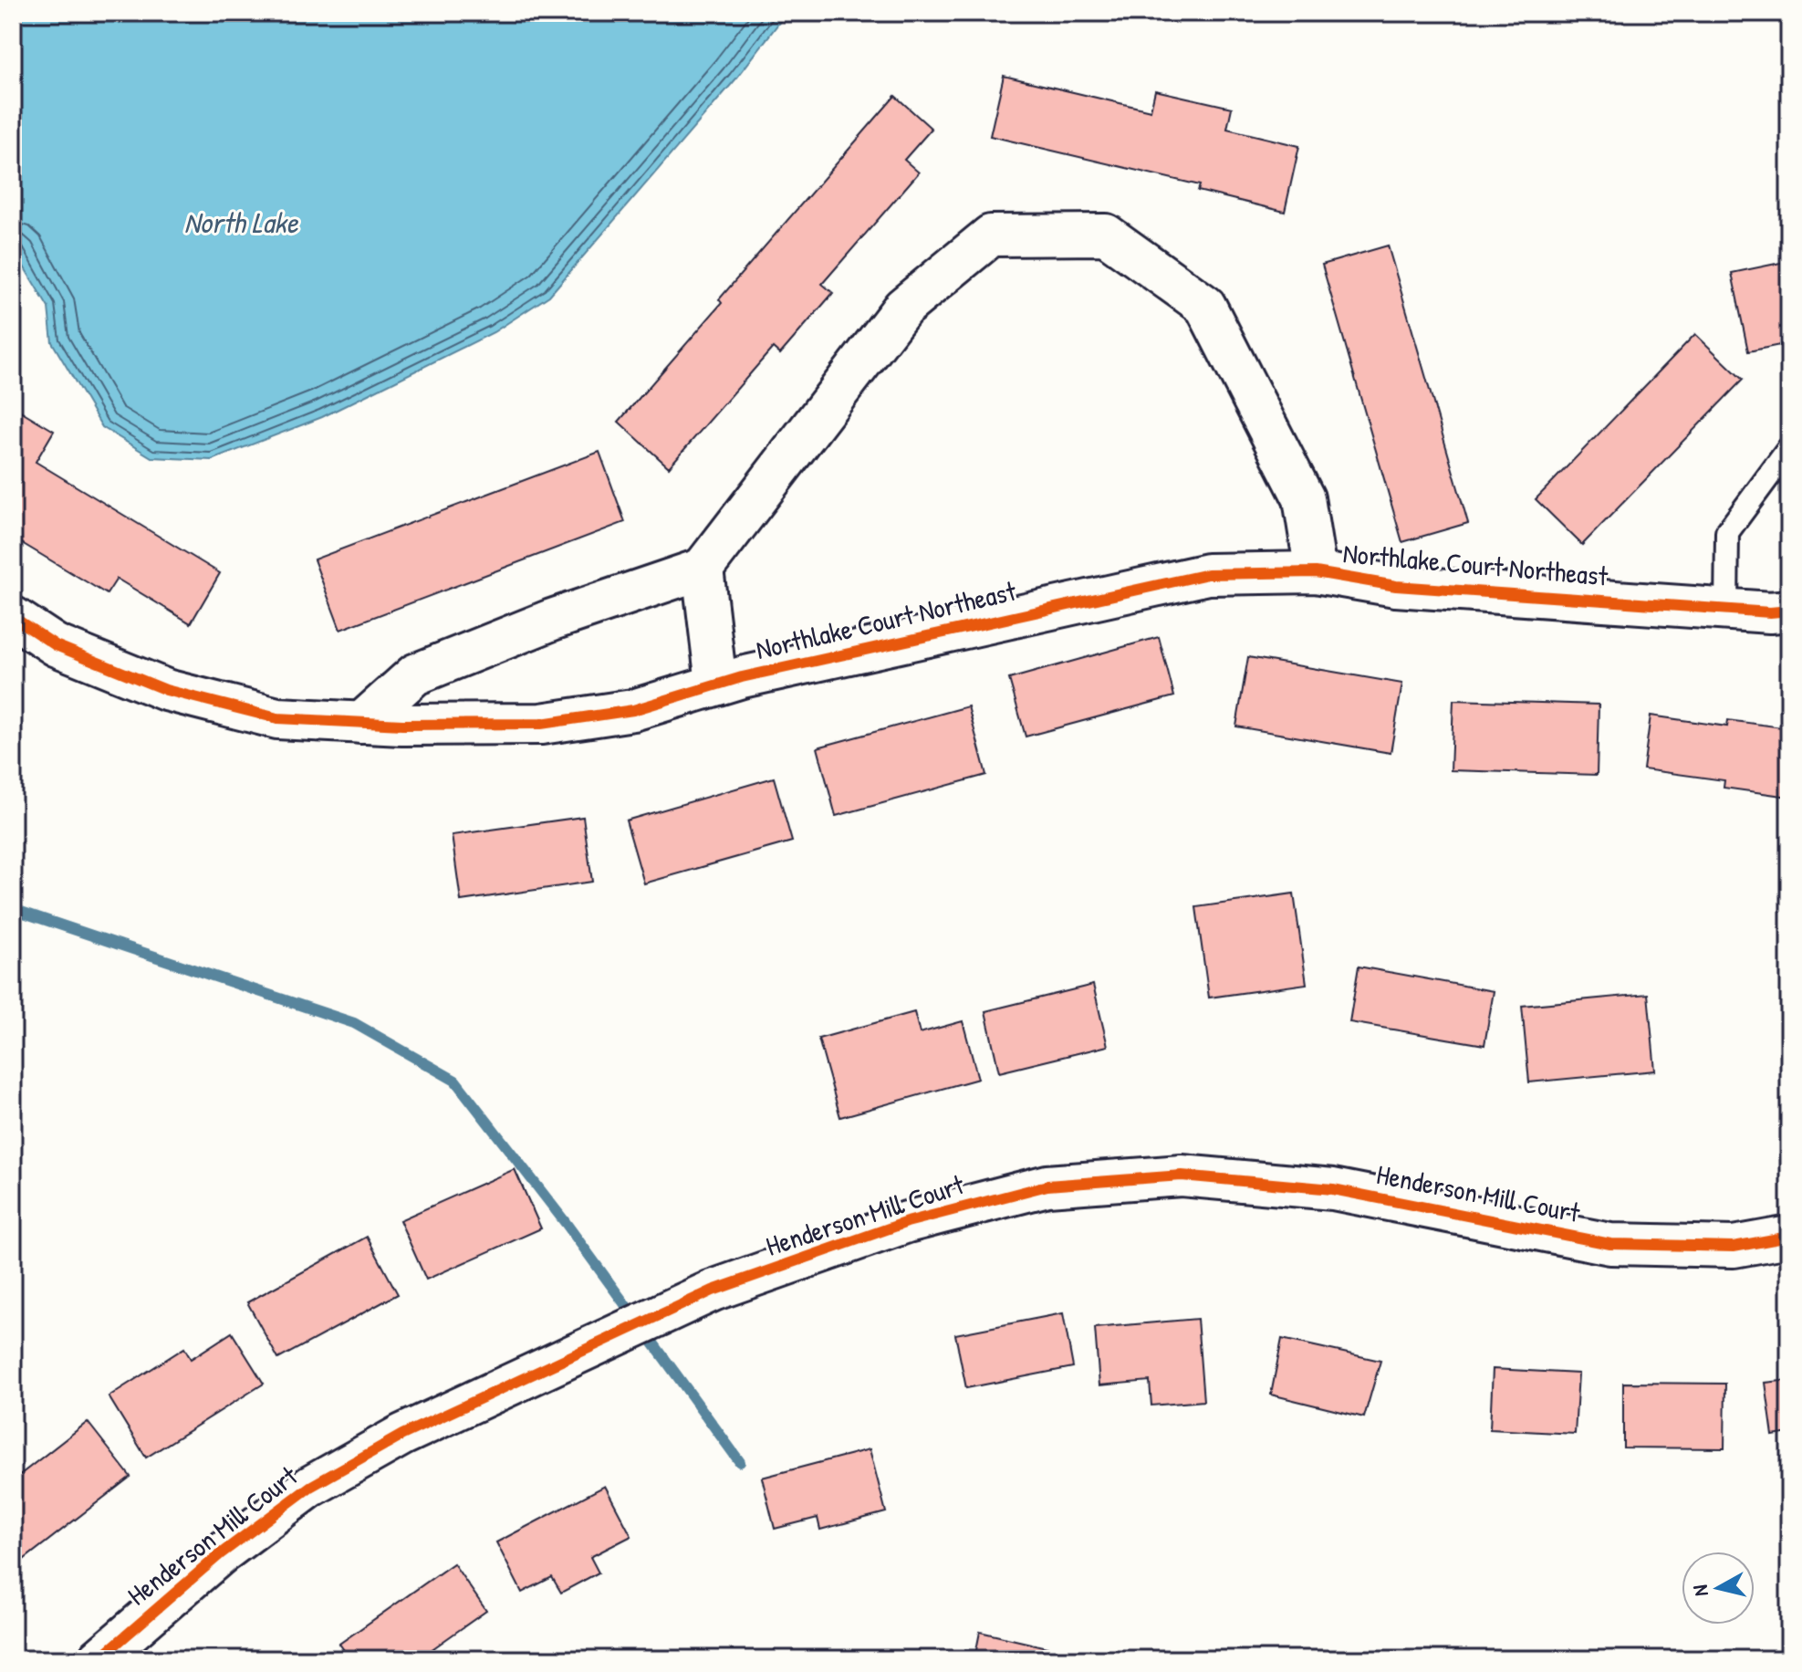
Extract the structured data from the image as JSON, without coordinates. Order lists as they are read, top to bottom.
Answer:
{
  "streets": {
    "street": ["Northlake Court Northeast", "Henderson Mill Court"]
  },
  "water": ["North Lake"],
  "north": "left"
}
